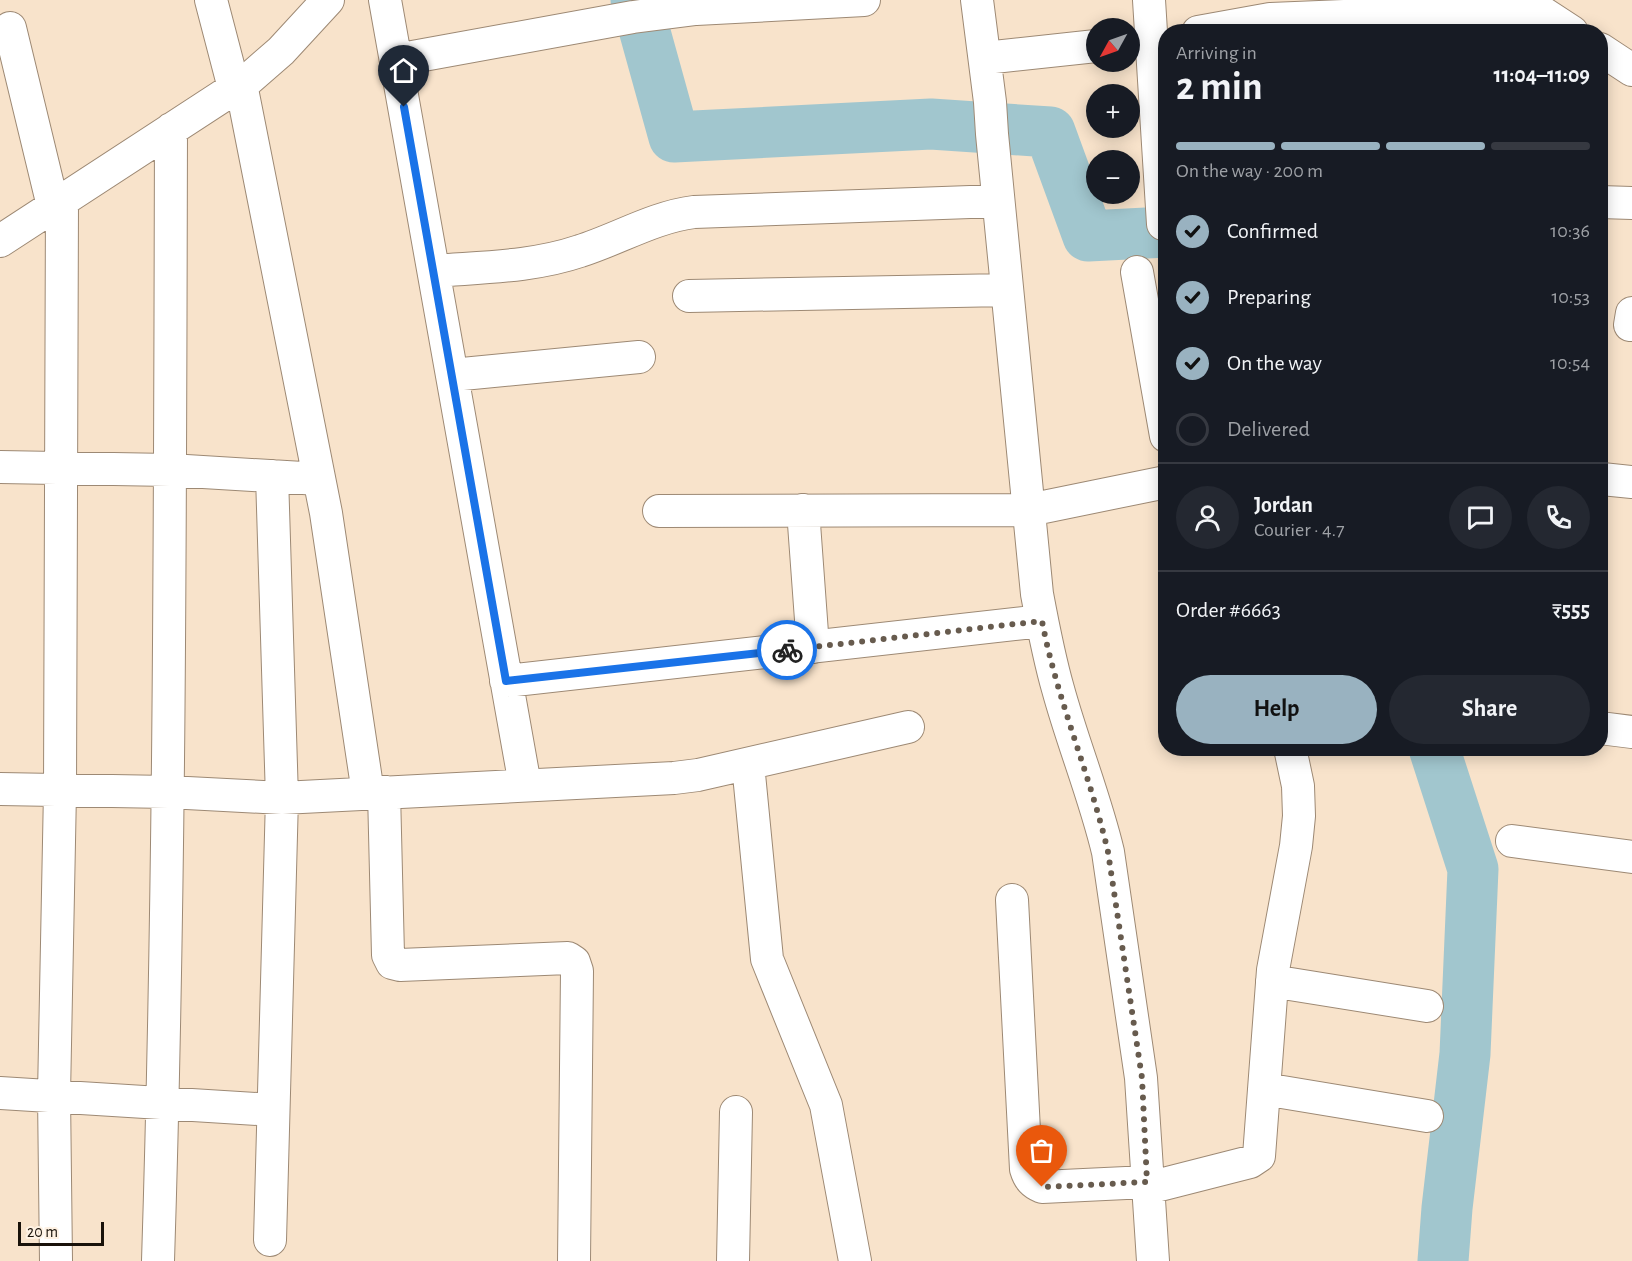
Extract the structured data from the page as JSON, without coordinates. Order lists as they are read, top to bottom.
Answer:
{
  "scale_bar": "20 m",
  "north": "bottom left",
  "page": {
    "map_buttons": ["+", "−"],
    "heading": ["2 min", "Arriving in", "11:04–11:09"],
    "panel": [
      "Jordan",
      "Courier · 4.7",
      "Order #6663",
      "₹555"
    ],
    "bar": "On the way · 200 m",
    "list": [
      ["Confirmed", "10:36"],
      ["Preparing", "10:53"],
      ["On the way", "10:54"],
      "Delivered"
    ],
    "buttons": ["Help", "Share"],
    "scale": "20 m"
  }
}
